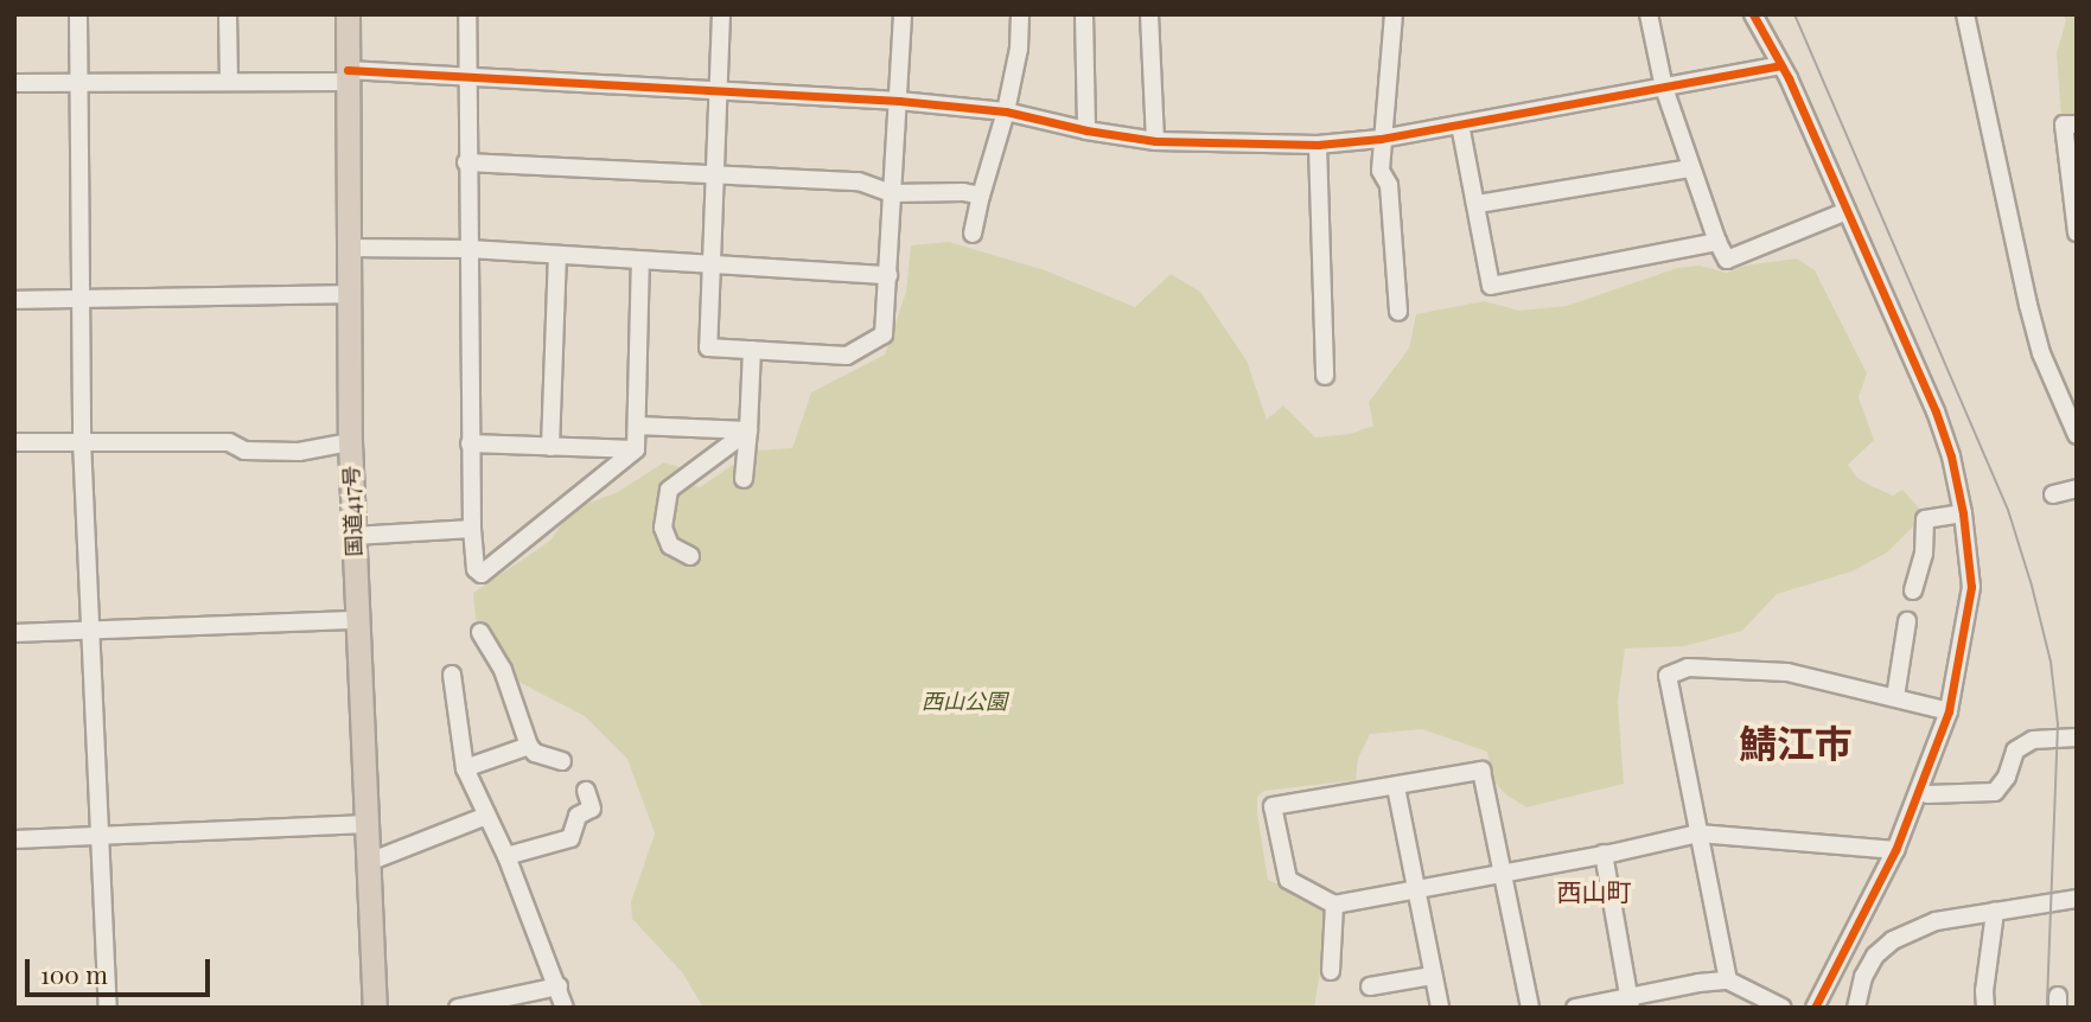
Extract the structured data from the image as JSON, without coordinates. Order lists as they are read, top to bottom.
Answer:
{
  "streets": {
    "highway": ["国道417号"]
  },
  "districts": ["鯖江市", "西山町"],
  "parks": ["西山公園"],
  "scale_bar": "100 m"
}
